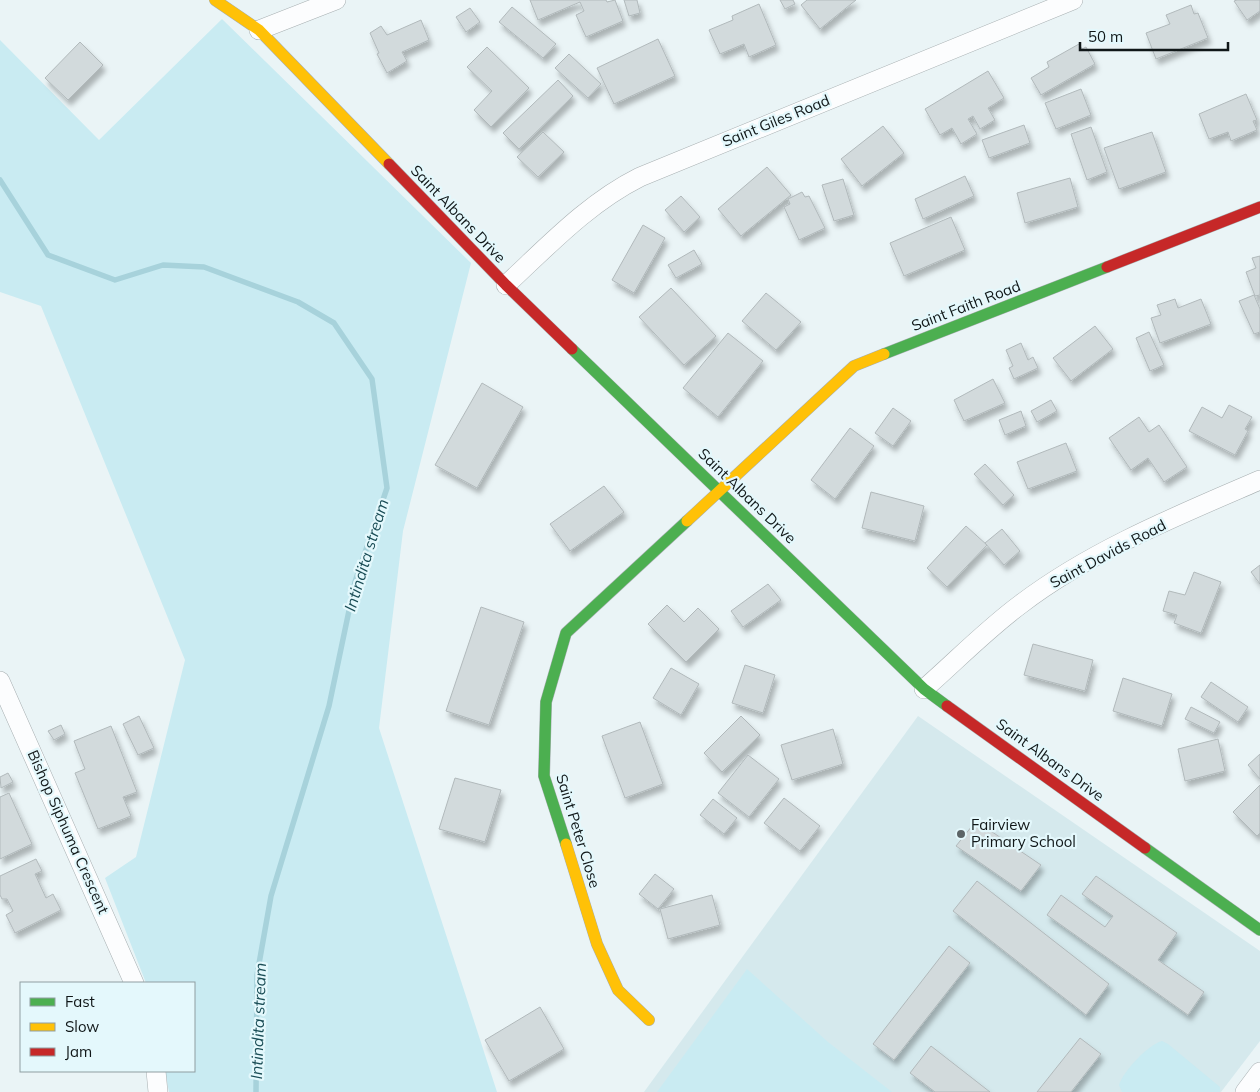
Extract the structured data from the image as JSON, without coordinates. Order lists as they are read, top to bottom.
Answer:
{
  "streets": {
    "street": [
      "Saint Giles Road",
      "Saint Albans Drive",
      "Saint Faith Road",
      "Saint Davids Road",
      "Saint Peter Close",
      "Bishop Siphuma Crescent"
    ]
  },
  "crossings": [
    ["Saint Giles Road", "Saint Albans Drive"],
    ["Saint Albans Drive", "Saint Faith Road"],
    ["Saint Albans Drive", "Saint Davids Road"],
    ["Saint Albans Drive", "Saint Peter Close"],
    ["Saint Faith Road", "Saint Peter Close"]
  ],
  "water": ["Intindita stream"],
  "places": ["Fairview Primary School"],
  "legend": ["Fast", "Slow", "Jam"],
  "scale_bar": "50 m"
}
